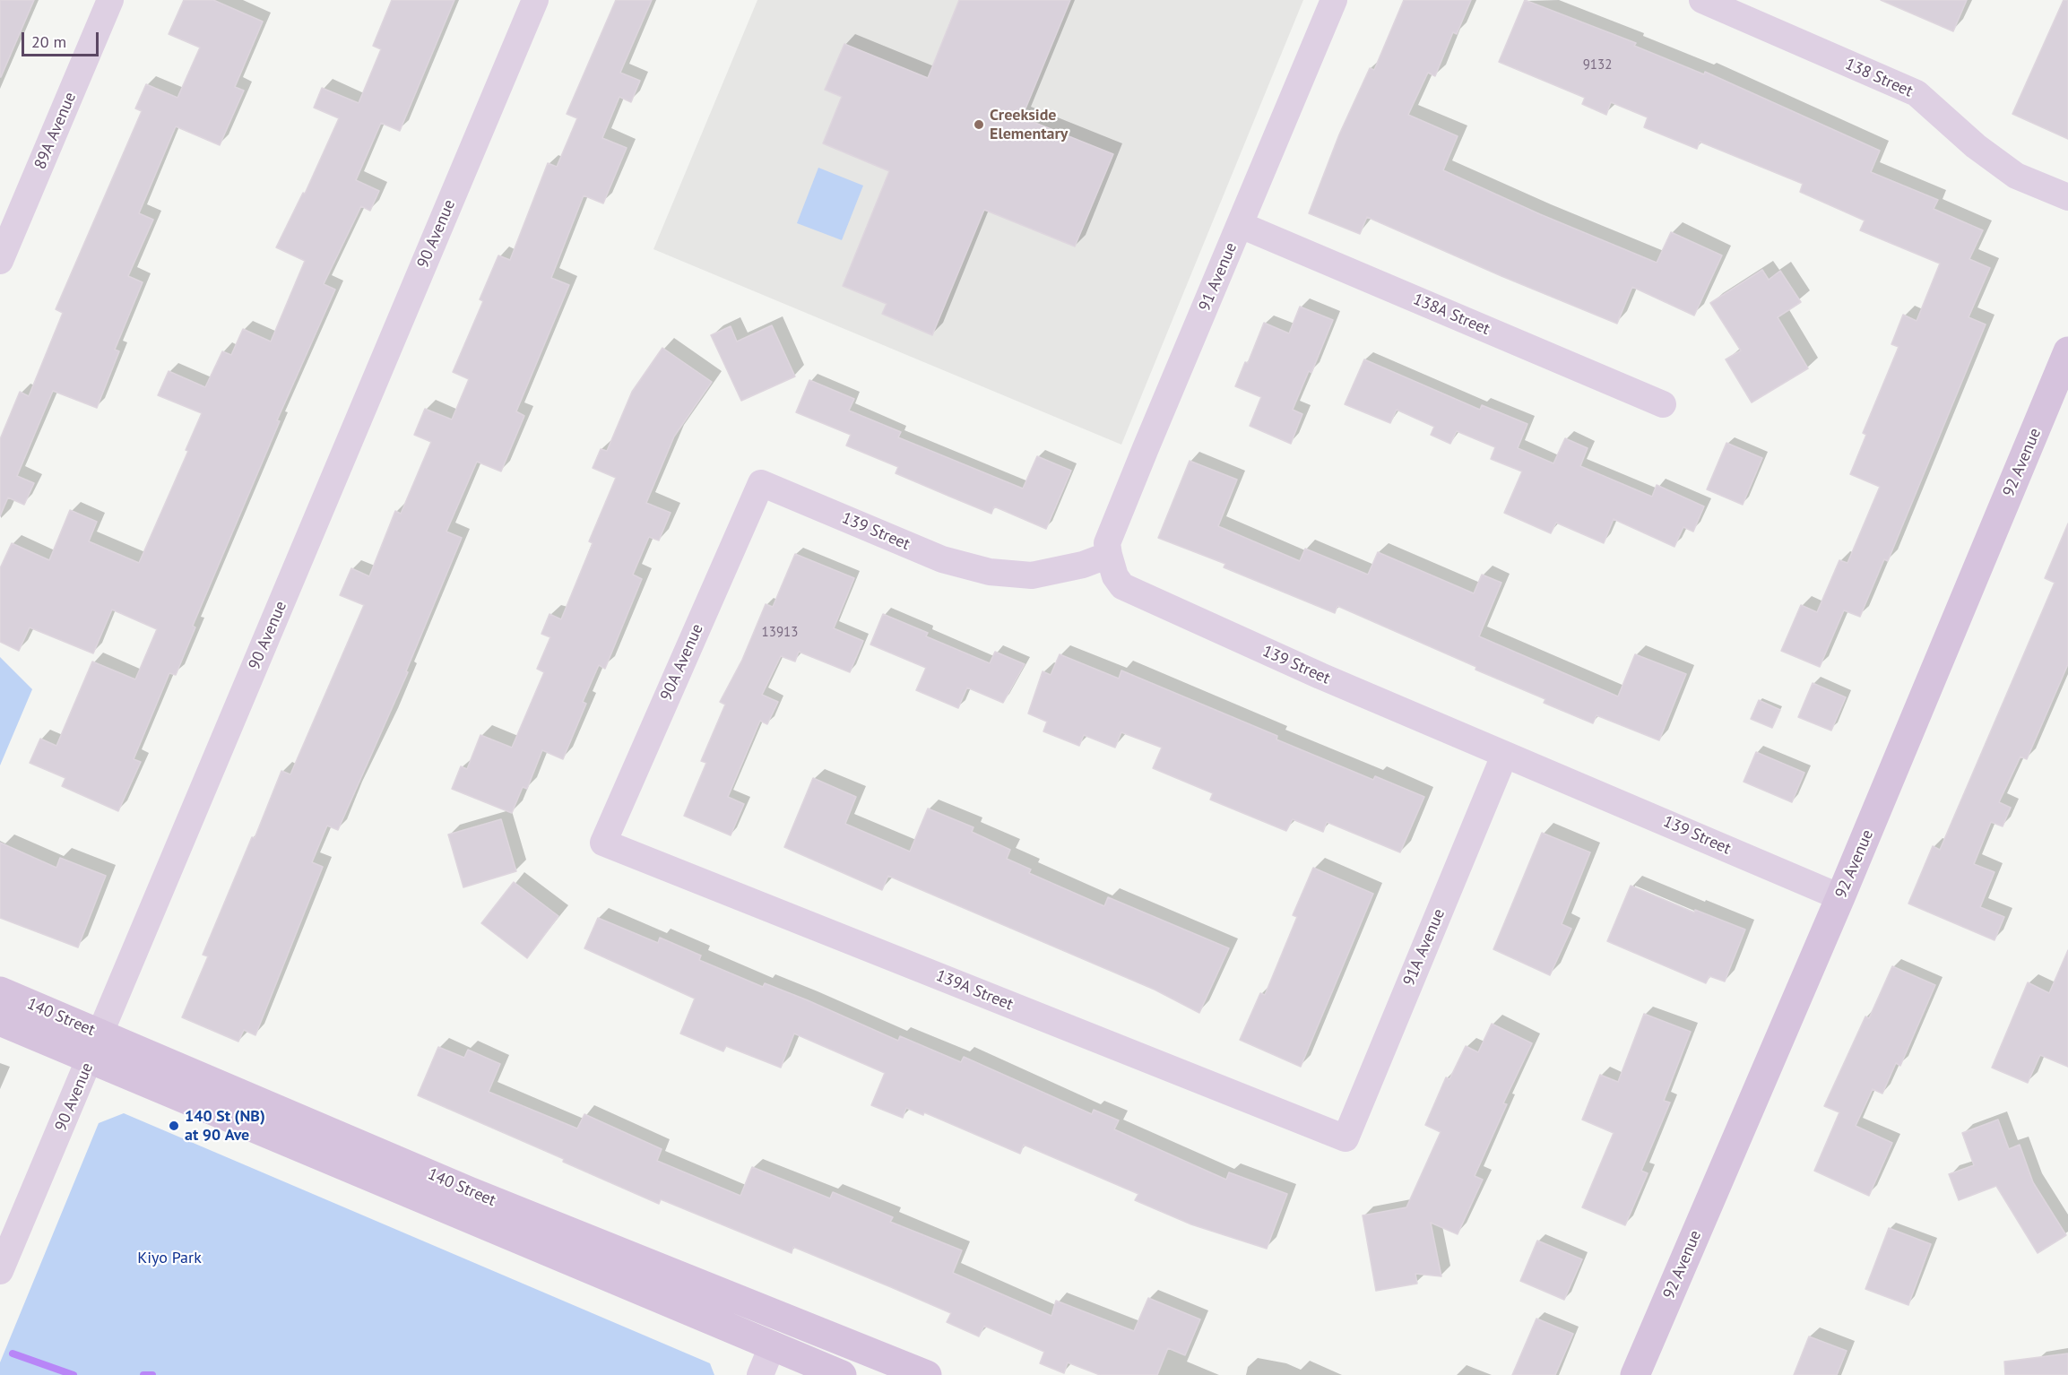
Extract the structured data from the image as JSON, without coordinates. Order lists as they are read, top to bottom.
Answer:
{
  "streets": {
    "main road": ["92 Avenue", "140 Street"],
    "street": [
      "138 Street",
      "89A Avenue",
      "90 Avenue",
      "91 Avenue",
      "138A Street",
      "139 Street",
      "90A Avenue",
      "91A Avenue",
      "139A Street"
    ]
  },
  "crossings": [
    ["90 Avenue", "140 Street"],
    ["91 Avenue", "138A Street"],
    ["91 Avenue", "139 Street"],
    ["92 Avenue", "139 Street"],
    ["139 Street", "90A Avenue"],
    ["139 Street", "91A Avenue"],
    ["90A Avenue", "139A Street"],
    ["91A Avenue", "139A Street"]
  ],
  "parks": ["Kiyo Park"],
  "places": ["Creekside Elementary", "140 St (NB) at 90 Ave"],
  "house_numbers": ["9132", "13913"],
  "scale_bar": "20 m"
}
